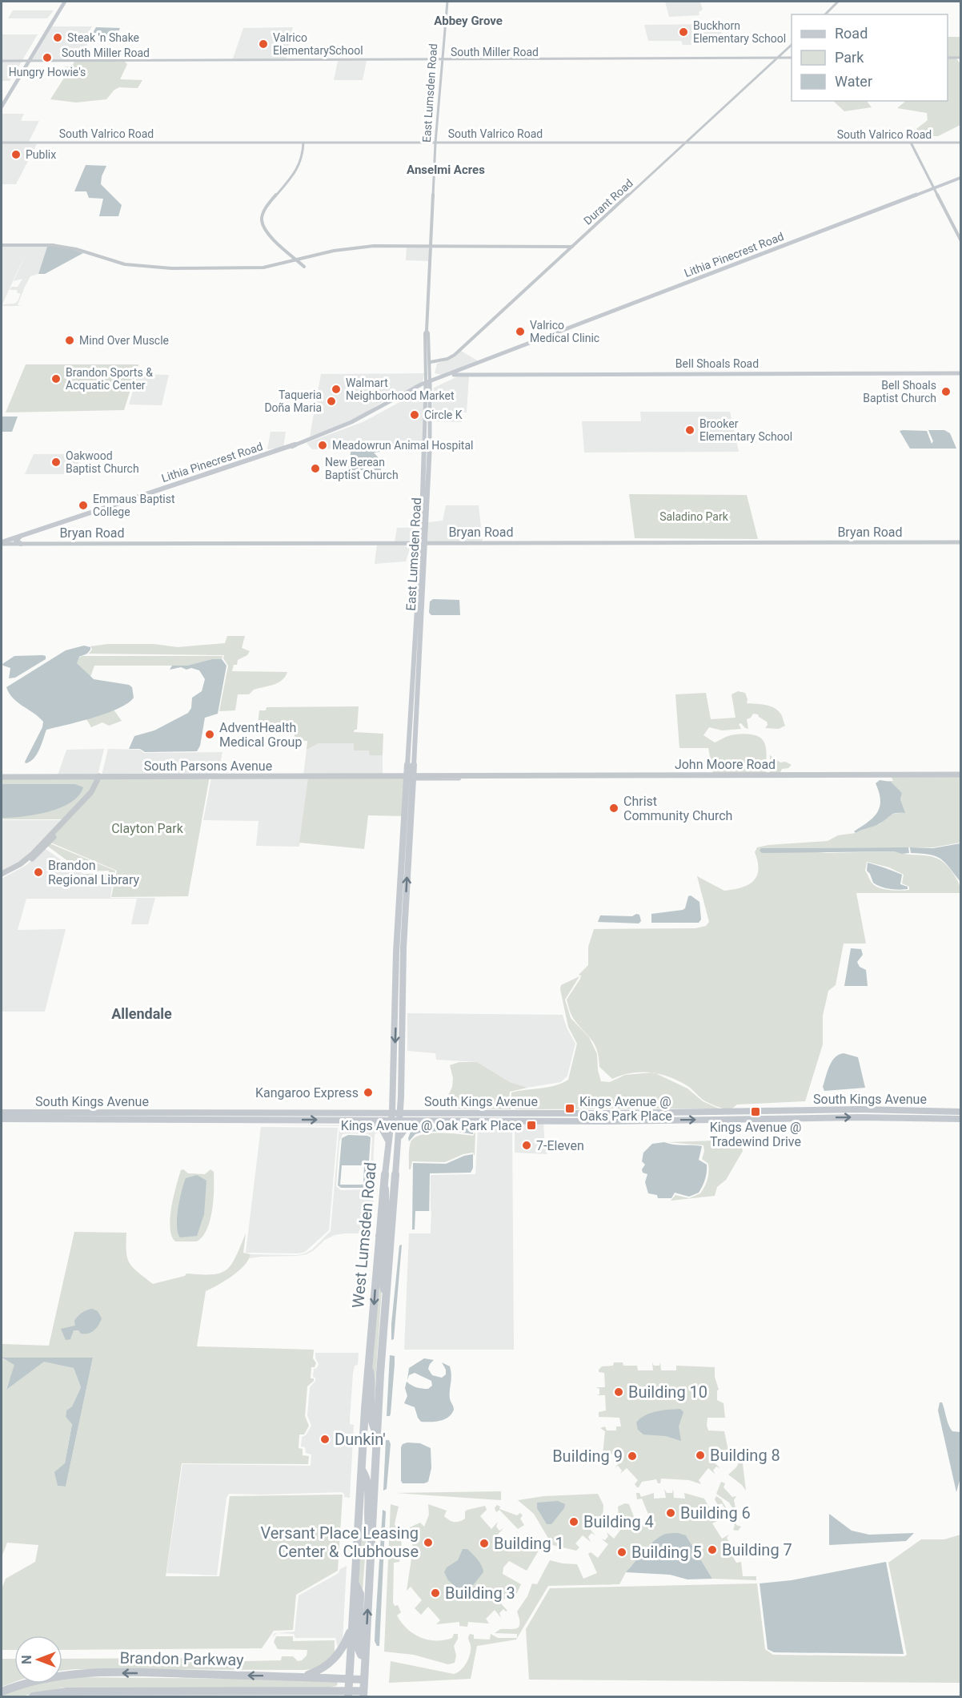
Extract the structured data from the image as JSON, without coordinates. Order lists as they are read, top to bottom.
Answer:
{
  "streets": {
    "main road": [
      "East Lumsden Road",
      "Lithia Pinecrest Road",
      "Bell Shoals Road",
      "South Kings Avenue",
      "West Lumsden Road",
      "Brandon Parkway"
    ],
    "street": [
      "South Miller Road",
      "South Valrico Road",
      "Durant Road",
      "Bryan Road",
      "John Moore Road",
      "South Parsons Avenue"
    ]
  },
  "crossings": [
    ["South Miller Road", "East Lumsden Road"],
    ["South Miller Road", "Durant Road"],
    ["East Lumsden Road", "South Valrico Road"],
    ["East Lumsden Road", "Durant Road"],
    ["East Lumsden Road", "Lithia Pinecrest Road"],
    ["East Lumsden Road", "Bryan Road"],
    ["East Lumsden Road", "John Moore Road"],
    ["East Lumsden Road", "South Parsons Avenue"],
    ["East Lumsden Road", "West Lumsden Road"],
    ["South Valrico Road", "Durant Road"],
    ["Lithia Pinecrest Road", "Bell Shoals Road"],
    ["Lithia Pinecrest Road", "Bryan Road"],
    ["John Moore Road", "South Parsons Avenue"],
    ["John Moore Road", "West Lumsden Road"],
    ["South Parsons Avenue", "West Lumsden Road"],
    ["South Kings Avenue", "West Lumsden Road"],
    ["West Lumsden Road", "Brandon Parkway"]
  ],
  "districts": ["Abbey Grove", "Anselmi Acres", "Allendale"],
  "parks": ["Saladino Park", "Clayton Park"],
  "places": {
    "other": [
      "Buckhorn Elementary School",
      "Steak 'n Shake",
      "Valrico ElementarySchool",
      "Hungry Howie's",
      "Publix",
      "Valrico Medical Clinic",
      "Mind Over Muscle",
      "Brandon Sports & Acquatic Center",
      "Walmart Neighborhood Market",
      "Bell Shoals Baptist Church",
      "Taqueria Doña Maria",
      "Circle K",
      "Brooker Elementary School",
      "Meadowrun Animal Hospital",
      "Oakwood Baptist Church",
      "New Berean Baptist Church",
      "Emmaus Baptist College",
      "AdventHealth Medical Group",
      "Christ Community Church",
      "Brandon Regional Library",
      "Kangaroo Express",
      "7-Eleven",
      "Building 10",
      "Dunkin'",
      "Building 8",
      "Building 9",
      "Building 6",
      "Building 4",
      "Versant Place Leasing Center & Clubhouse",
      "Building 1",
      "Building 7",
      "Building 5",
      "Building 3"
    ],
    "transit": ["Kings Avenue @ Oaks Park Place", "Kings Avenue @ Tradewind Drive", "Kings Avenue @ Oak Park Place"]
  },
  "legend": ["Road", "Park", "Water"],
  "north": "left"
}
